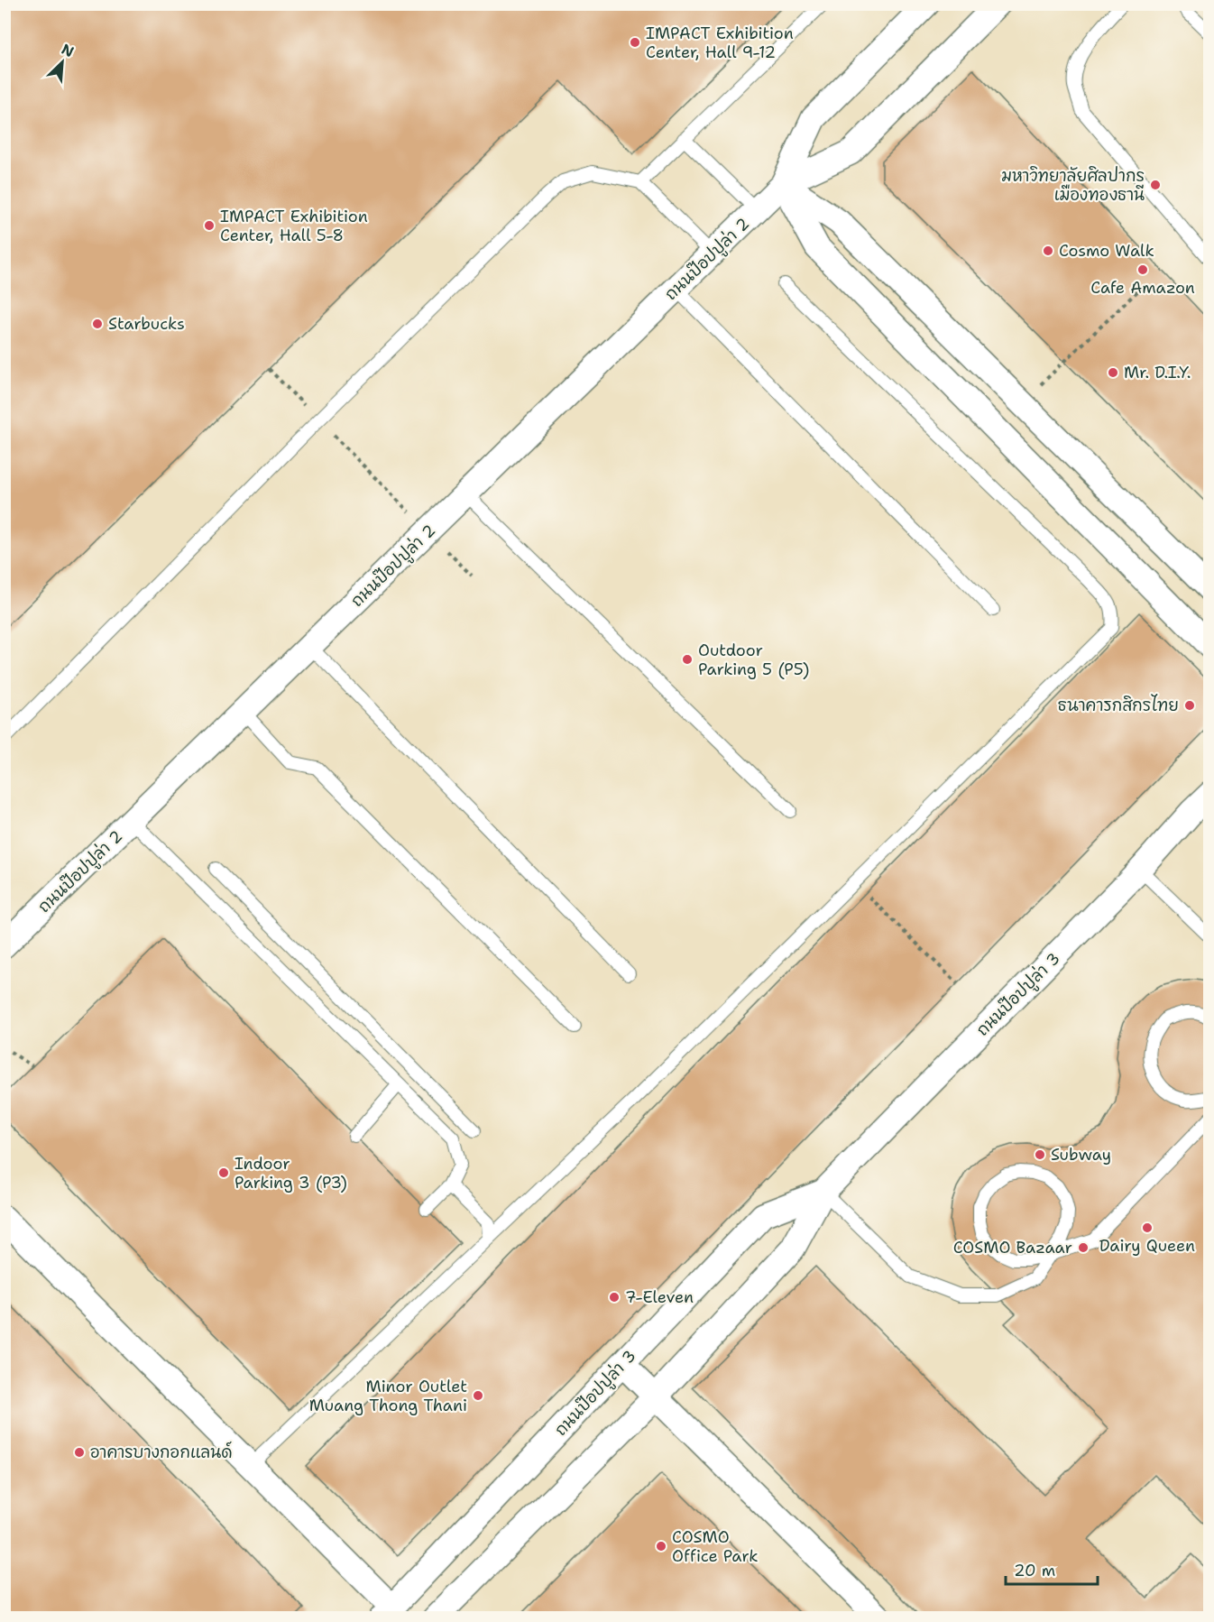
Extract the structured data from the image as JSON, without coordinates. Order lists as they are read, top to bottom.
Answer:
{
  "streets": {
    "street": ["ถนนป๊อปปูล่า 2", "ถนนป๊อปปูล่า 3"]
  },
  "places": [
    "IMPACT Exhibition Center, Hall 9-12",
    "มหาวิทยาลัยศิลปากร เมืองทองธานี",
    "IMPACT Exhibition Center, Hall 5-8",
    "Cosmo Walk",
    "Cafe Amazon",
    "Starbucks",
    "Mr. D.I.Y.",
    "Outdoor Parking 5 (P5)",
    "ธนาคารกสิกรไทย",
    "Subway",
    "Indoor Parking 3 (P3)",
    "Dairy Queen",
    "COSMO Bazaar",
    "7-Eleven",
    "Minor Outlet Muang Thong Thani",
    "อาคารบางกอกแลนด์",
    "COSMO Office Park"
  ],
  "scale_bar": "20 m",
  "north": "top right"
}
